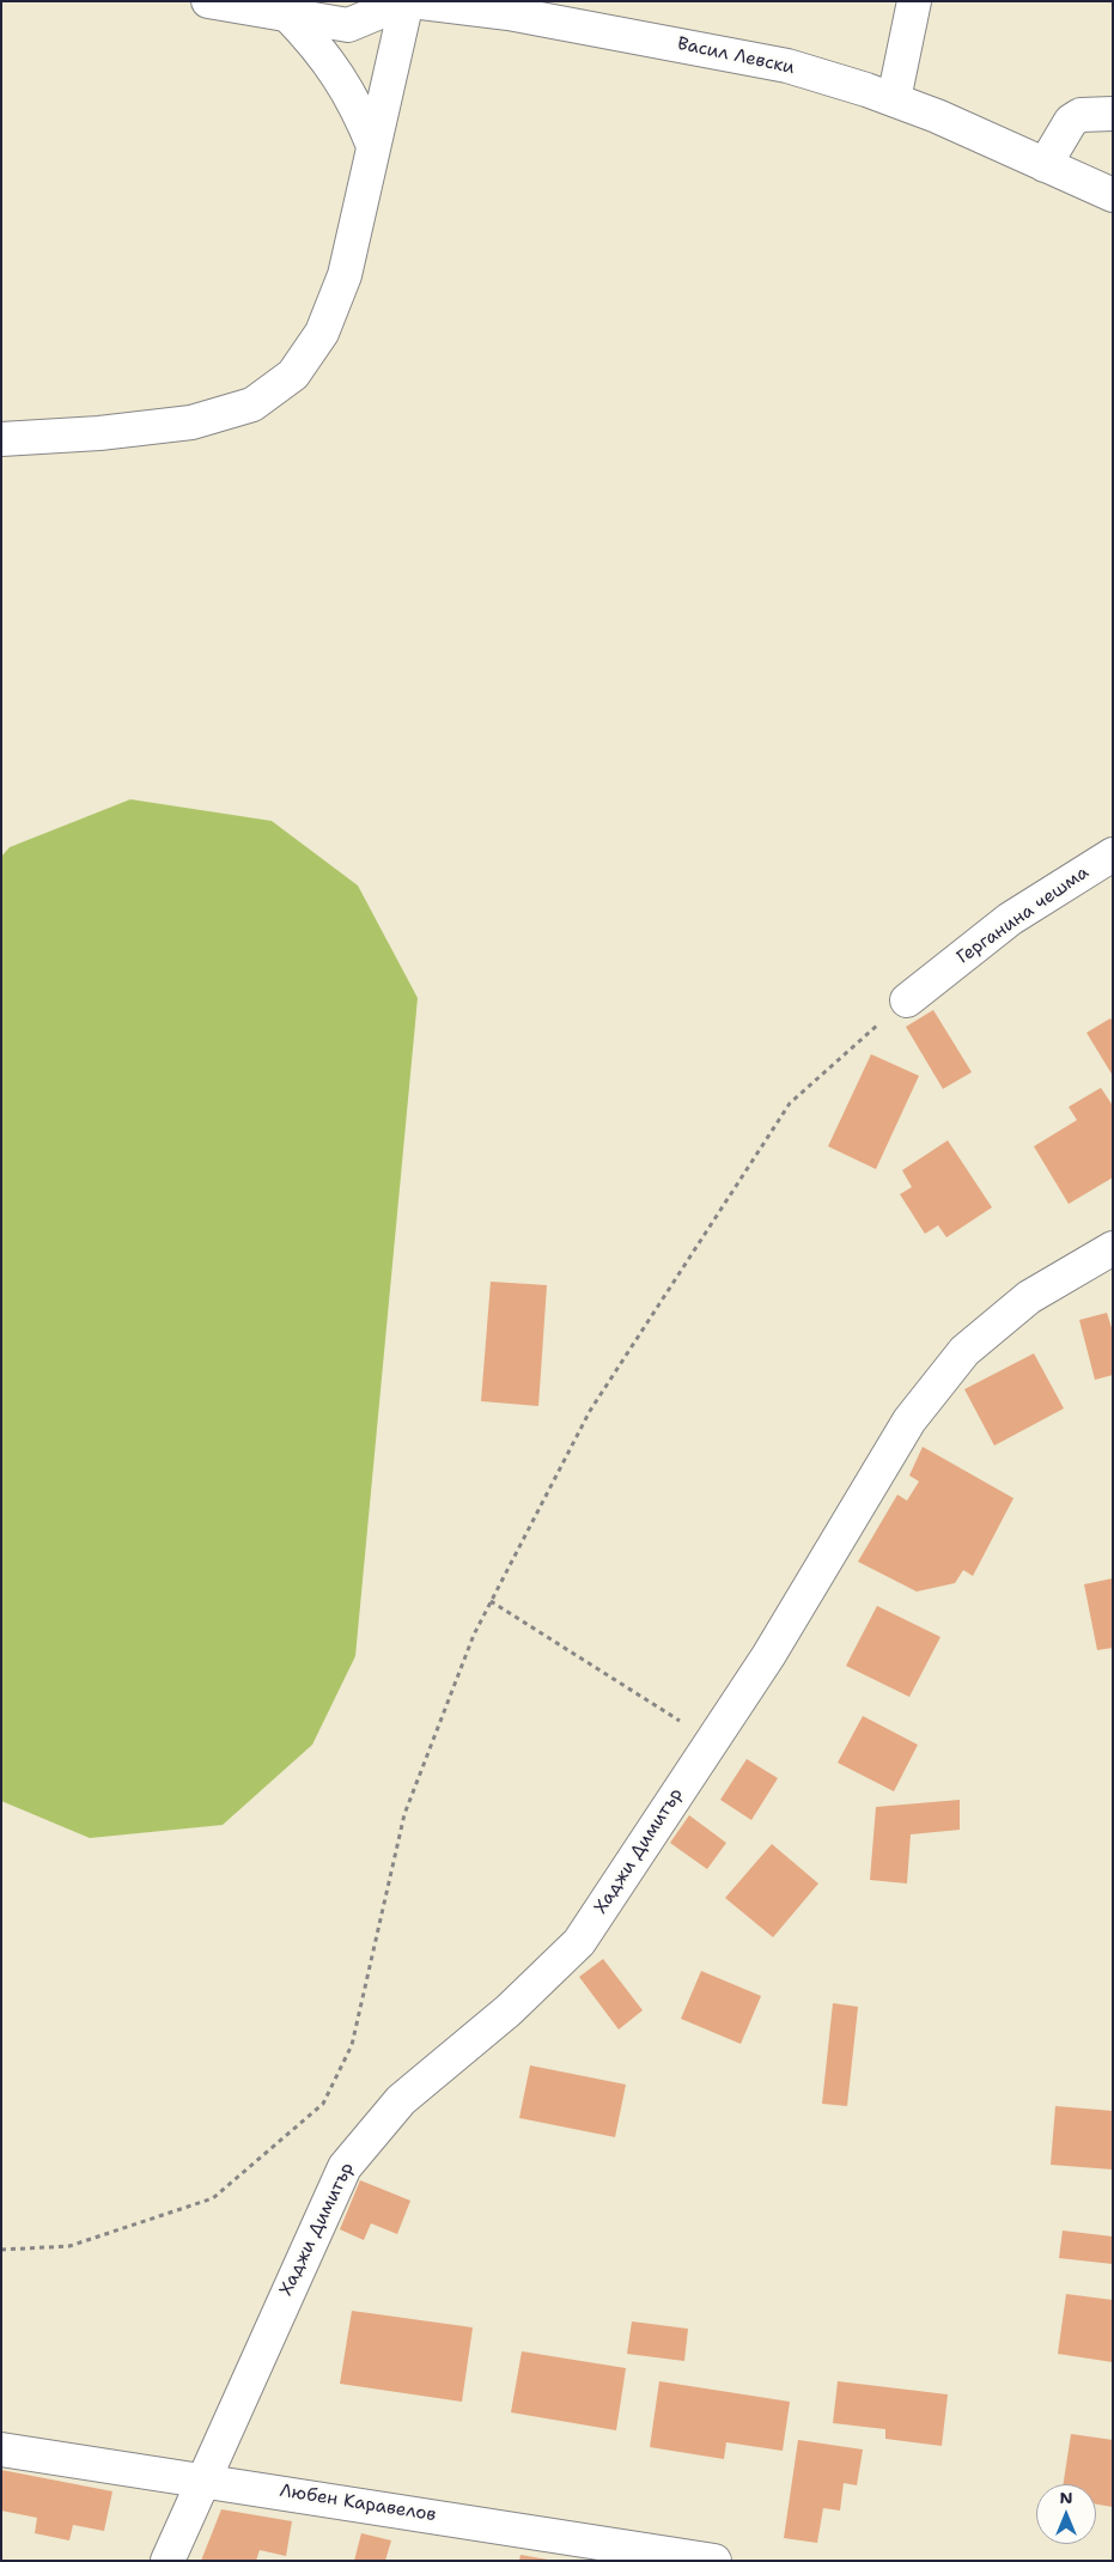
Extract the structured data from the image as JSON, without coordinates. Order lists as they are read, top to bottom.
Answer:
{
  "streets": {
    "main road": [
      "Васил Левски",
      "Герганина чешма",
      "Хаджи Димитър",
      "Любен Каравелов"
    ]
  },
  "crossings": [
    ["Хаджи Димитър", "Любен Каравелов"]
  ],
  "north": "top"
}
